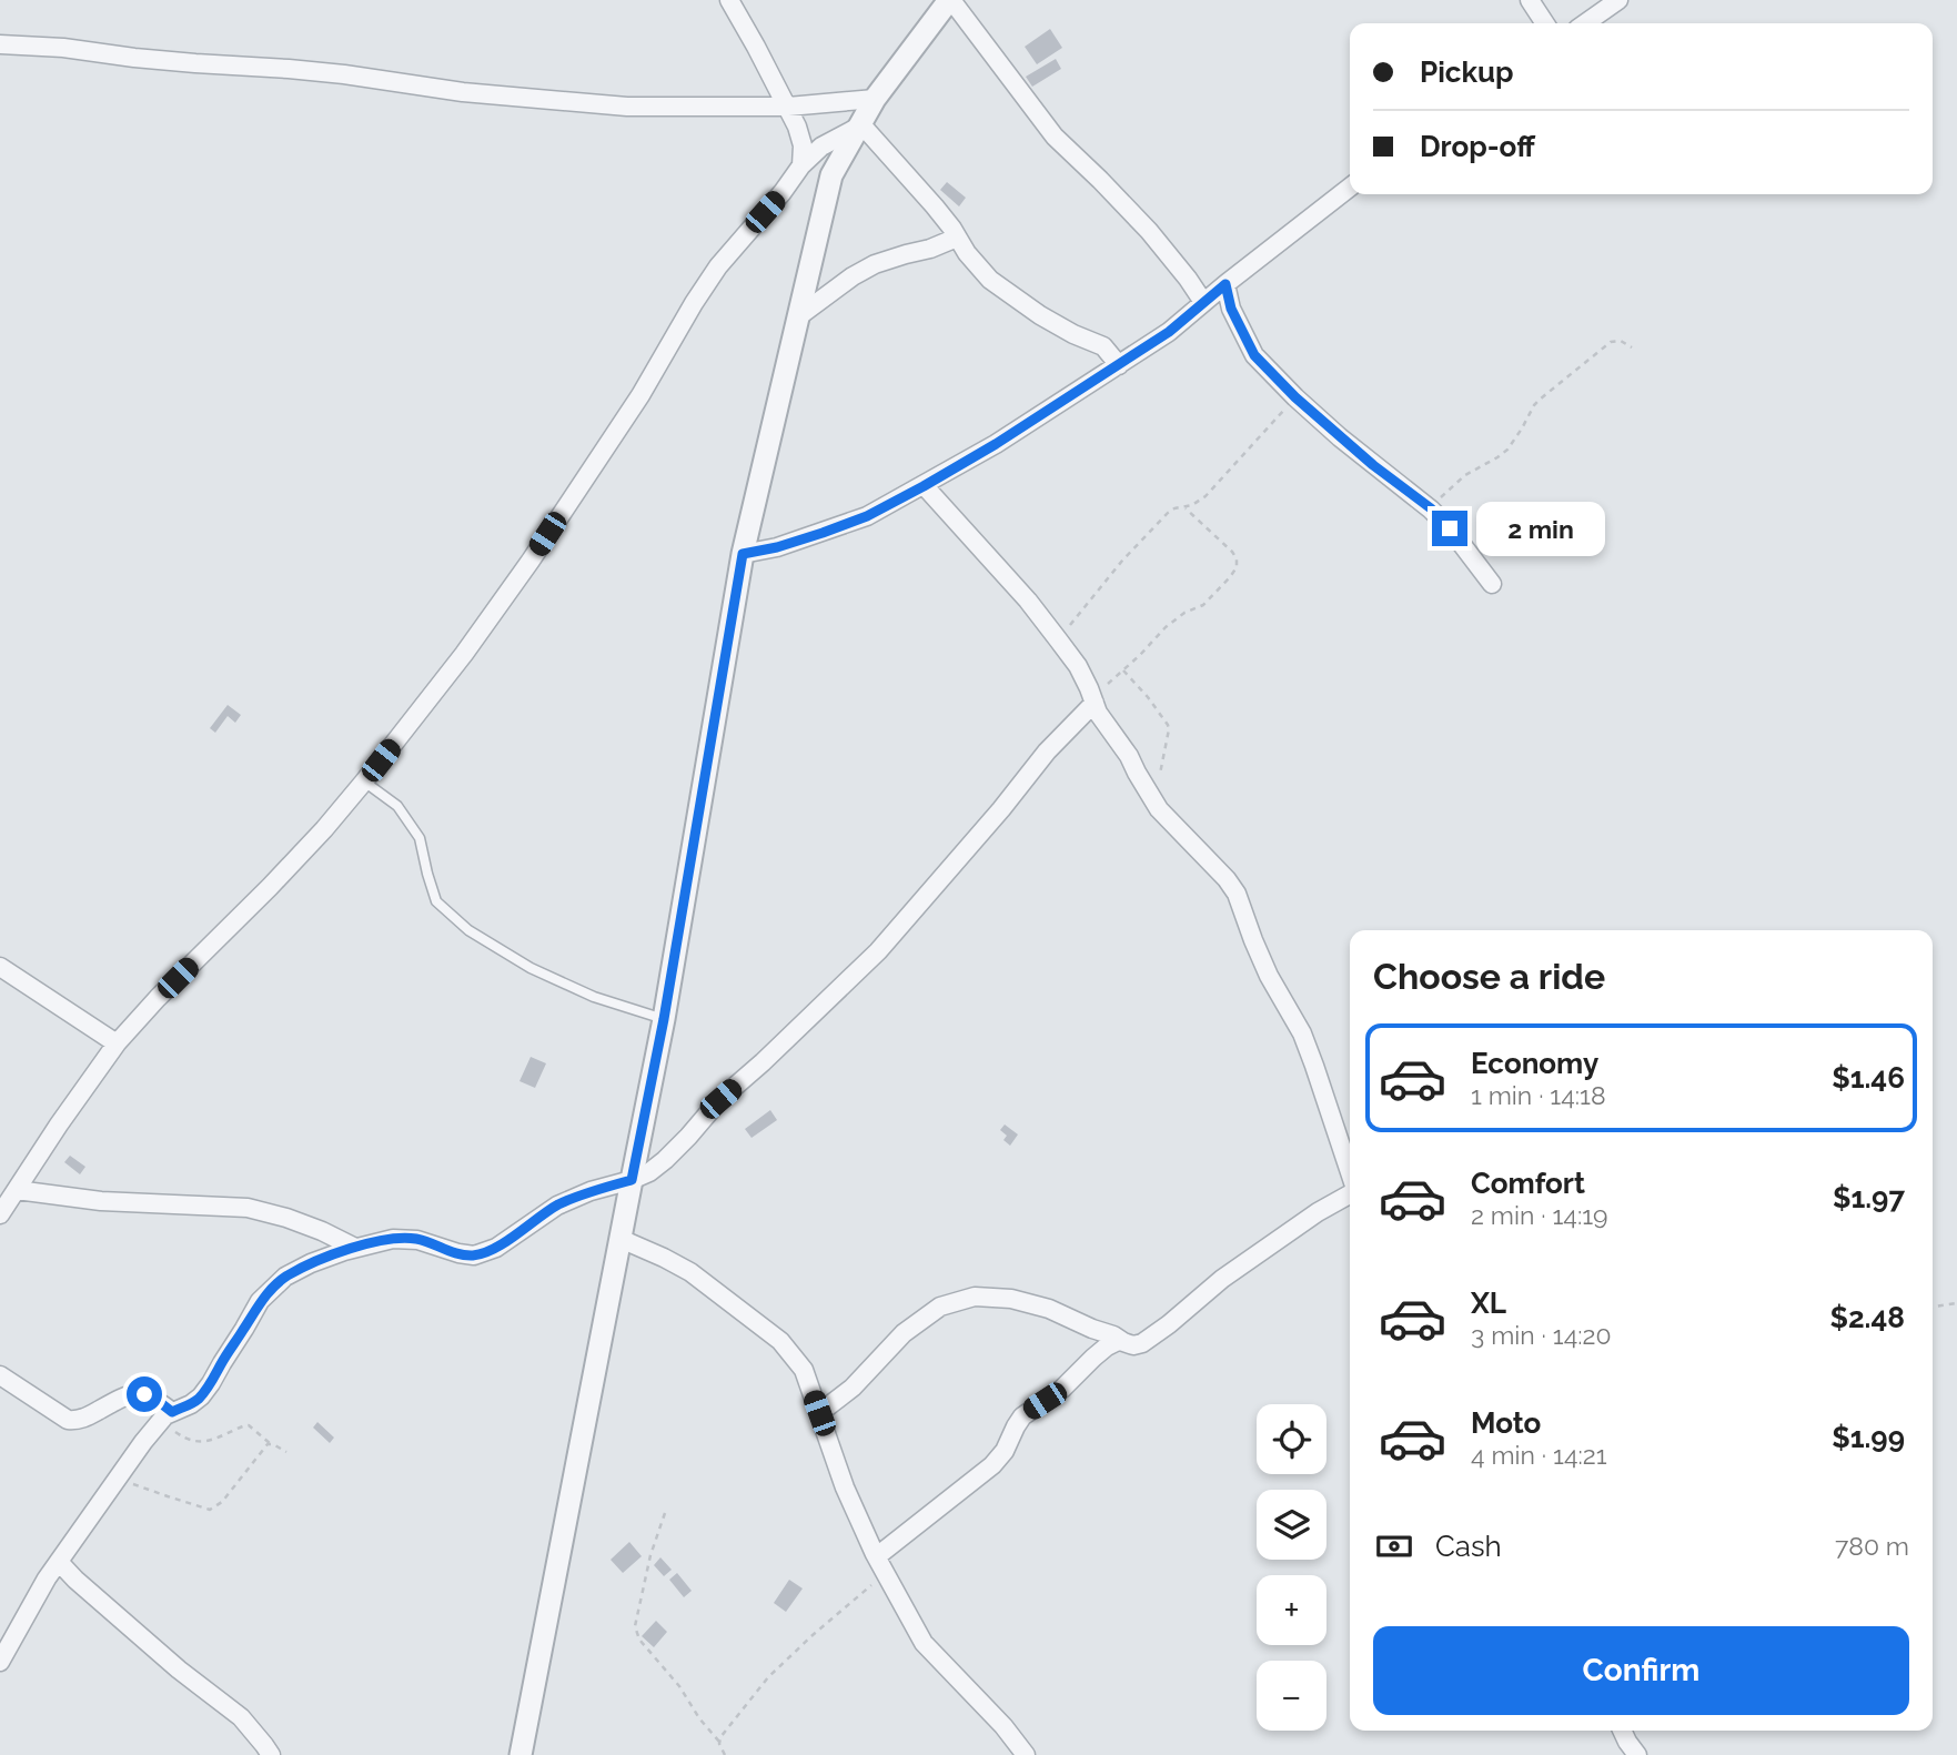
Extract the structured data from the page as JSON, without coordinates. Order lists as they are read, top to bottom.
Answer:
{
  "page": {
    "banner": ["Pickup", "Drop-off"],
    "bubble": "2 min",
    "heading": "Choose a ride",
    "list": [
      {
        "name": "Economy",
        "note": "1 min · 14:18",
        "value": "$1.46"
      },
      {
        "name": "Comfort",
        "note": "2 min · 14:19",
        "value": "$1.97"
      },
      {
        "name": "XL",
        "note": "3 min · 14:20",
        "value": "$2.48"
      },
      {
        "name": "Moto",
        "note": "4 min · 14:21",
        "value": "$1.99"
      }
    ],
    "map_buttons": ["+", "−"],
    "pay": ["Cash", "780 m"],
    "buttons": "Confirm"
  }
}
